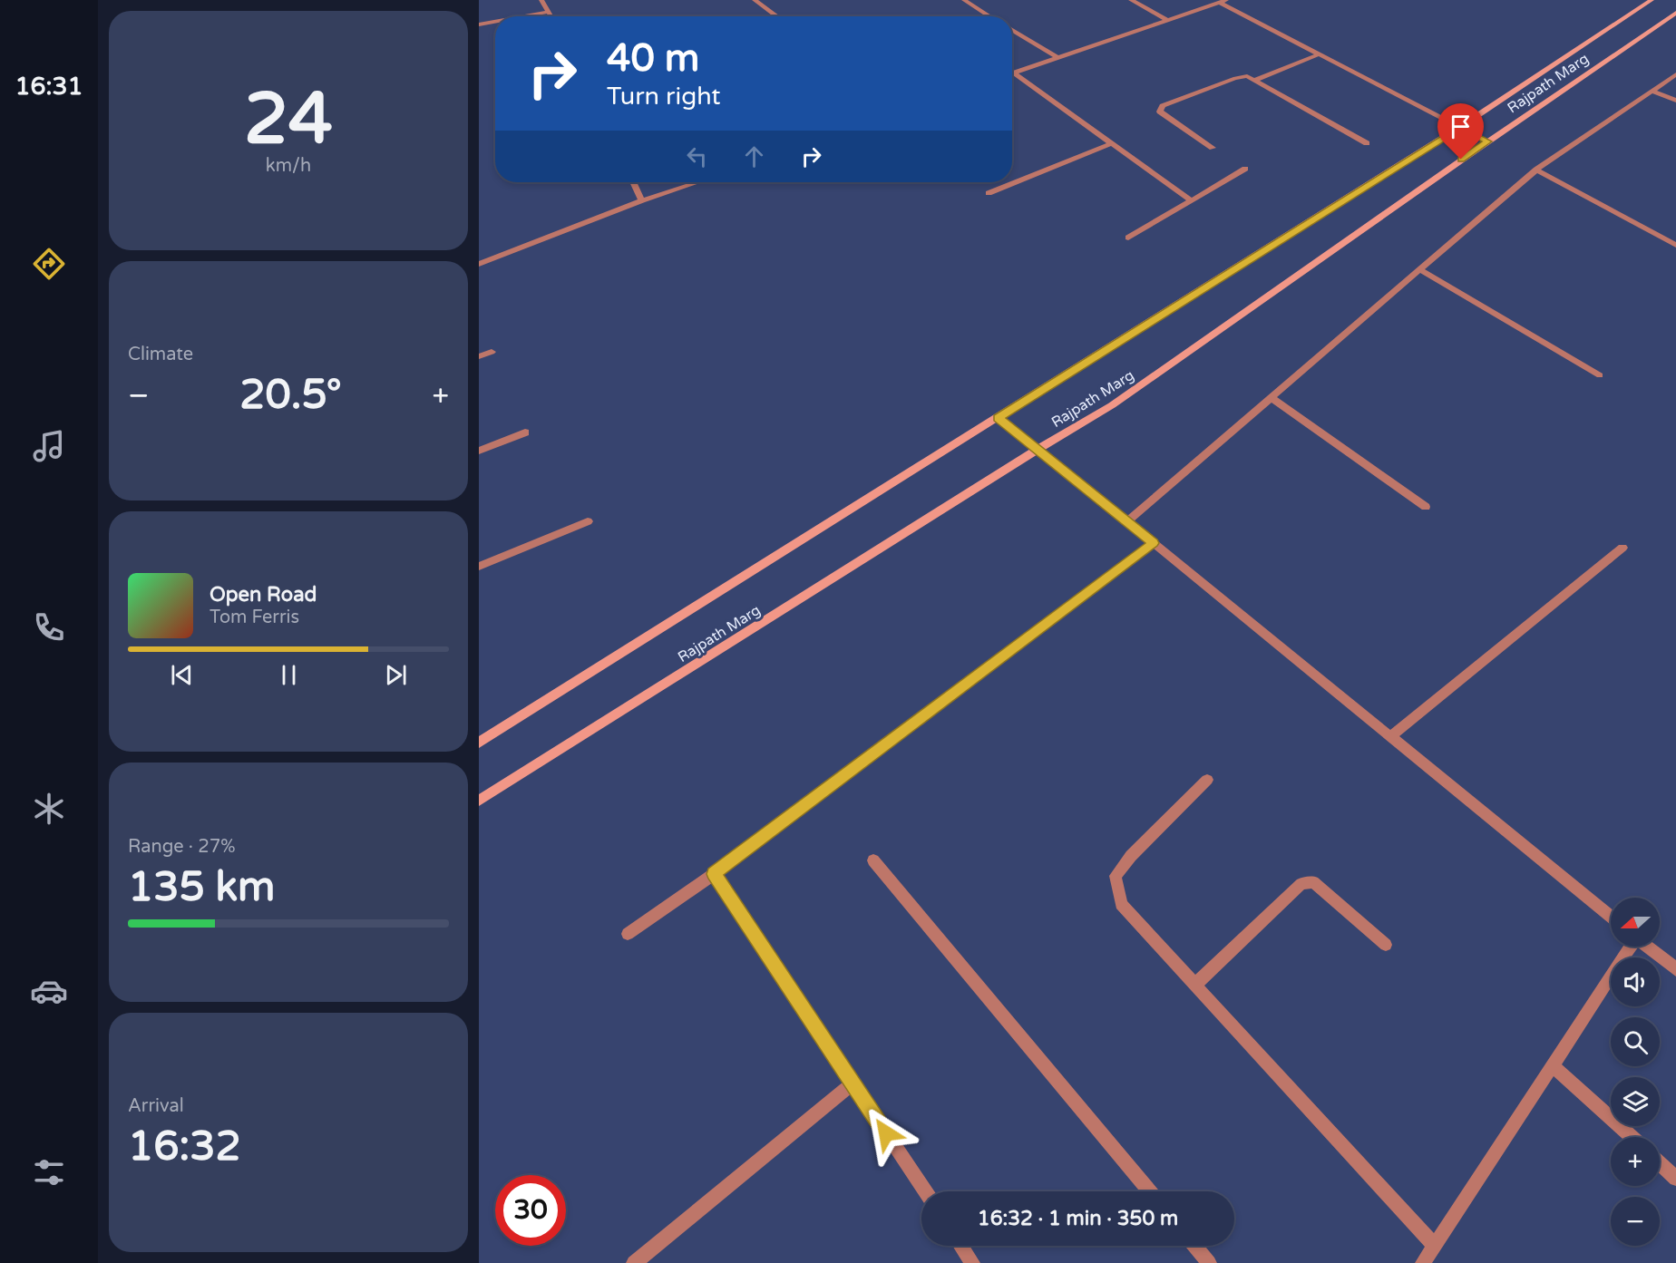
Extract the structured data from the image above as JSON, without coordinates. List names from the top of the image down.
{
  "streets": {
    "main road": ["Rajpath Marg"]
  },
  "north": "left",
  "page": {
    "tabs": "16:31",
    "tile": [
      ["24", "km/h"],
      "Climate",
      ["Range · 27%", "135 km"],
      ["Arrival", "16:32"]
    ],
    "turn": ["40 m", "Turn right"],
    "heat": ["−", "20.5°", "+"],
    "song": ["Open Road", "Tom Ferris"],
    "map_buttons": ["+", "−"],
    "limit": "30",
    "trip": "16:32 · 1 min · 350 m"
  }
}
